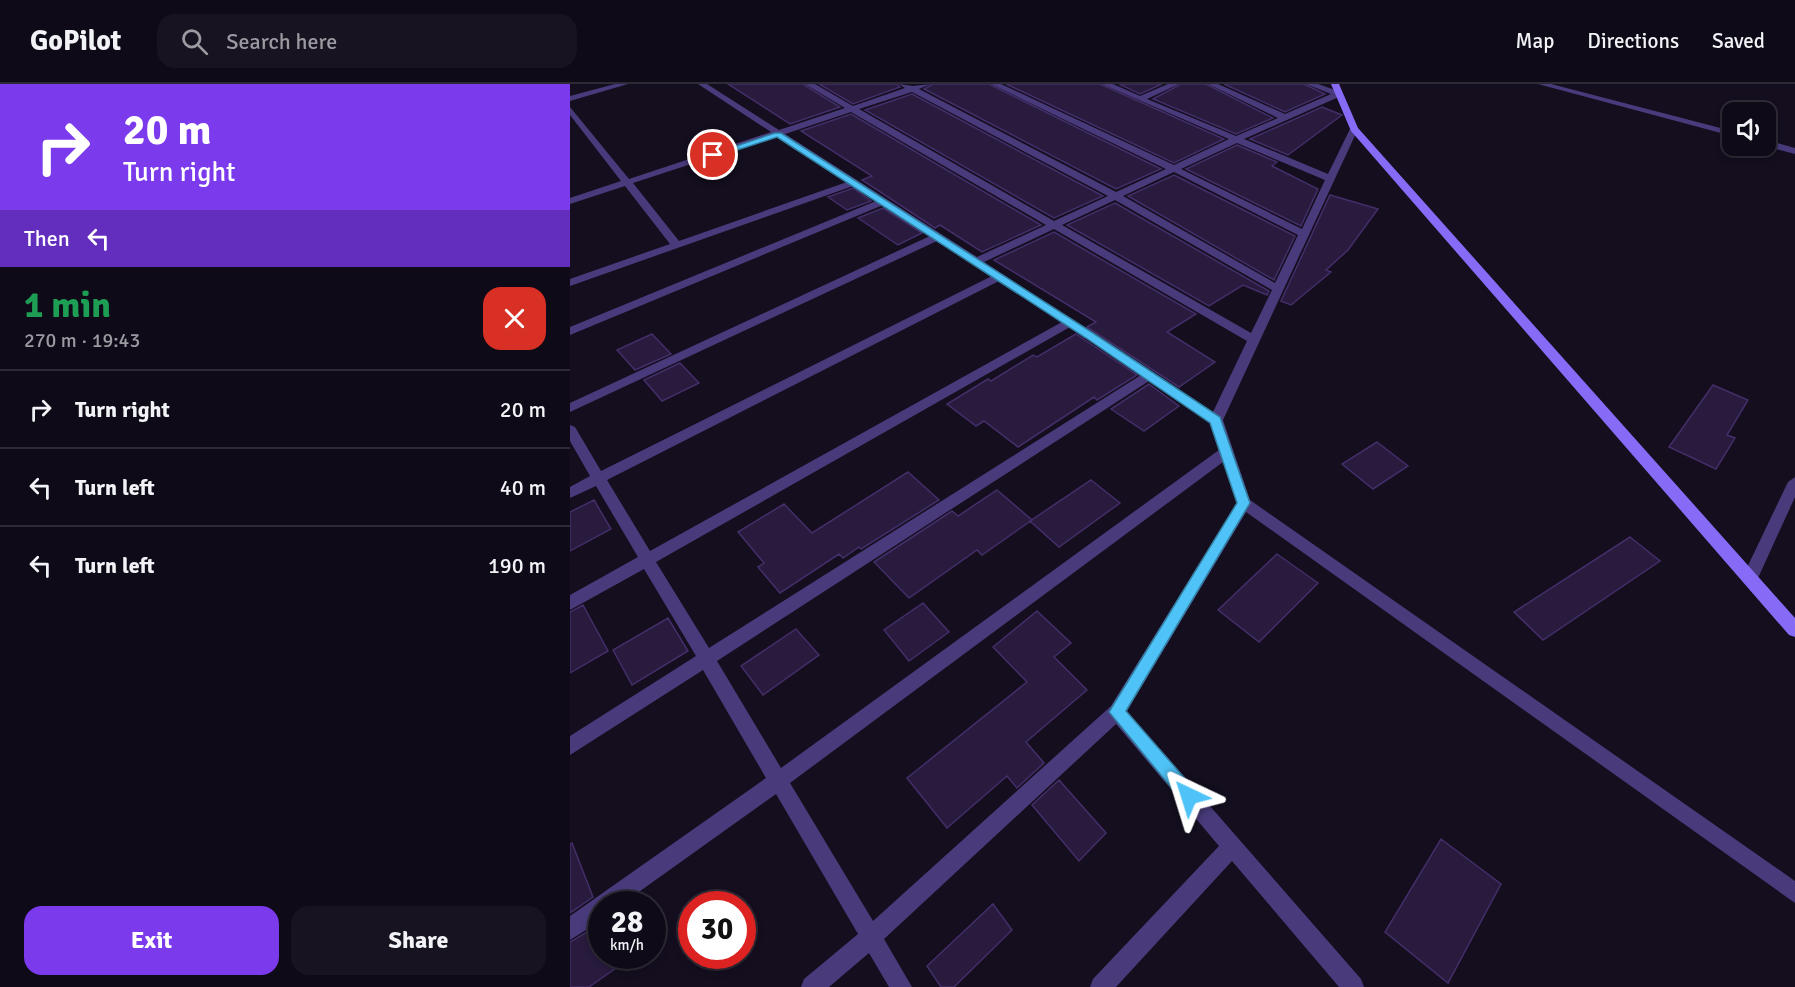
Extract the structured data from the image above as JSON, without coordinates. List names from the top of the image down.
{
  "page": {
    "header": "GoPilot",
    "search": "Search here",
    "nav": ["Map", "Directions", "Saved"],
    "turn": ["20 m", "Turn right"],
    "then": "Then",
    "heading": ["1 min", "270 m · 19:43"],
    "list": [
      {
        "name": "Turn right",
        "value": "20 m"
      },
      {
        "name": "Turn left",
        "value": "40 m"
      },
      {
        "name": "Turn left",
        "value": "190 m"
      }
    ],
    "speed": "28 km/h",
    "limit": "30",
    "buttons": ["Exit", "Share"]
  }
}
